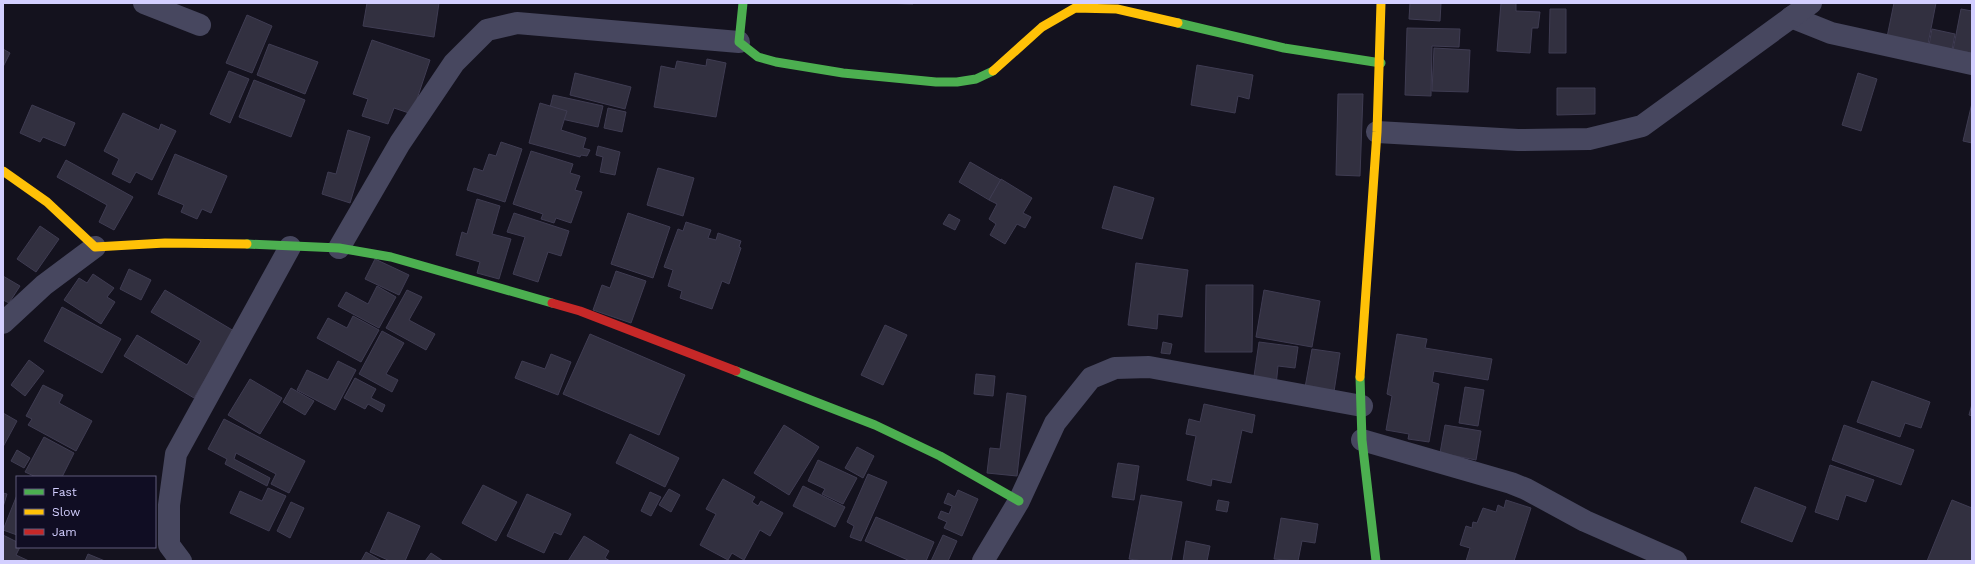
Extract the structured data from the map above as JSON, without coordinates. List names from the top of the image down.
{
  "legend": ["Fast", "Slow", "Jam"]
}
